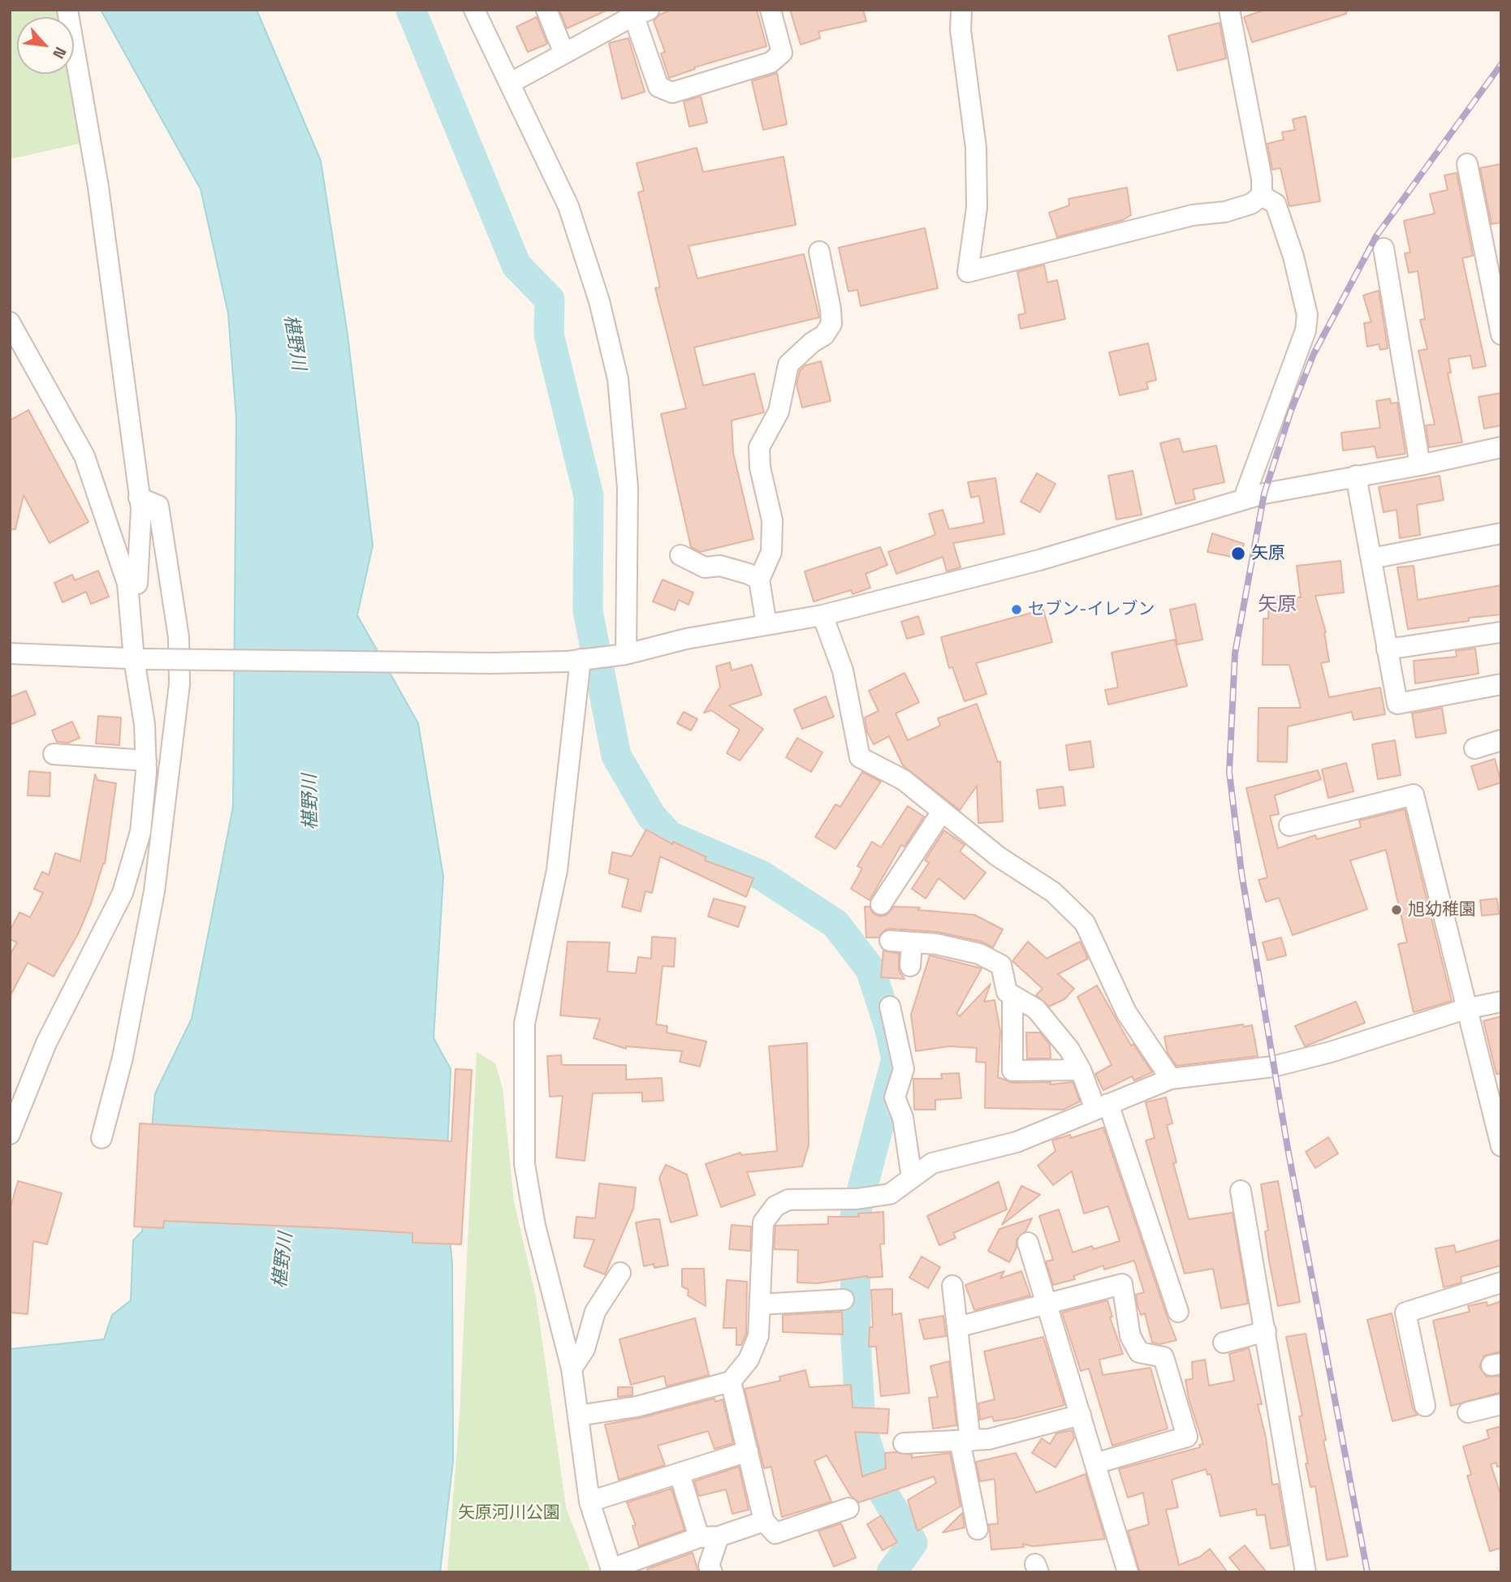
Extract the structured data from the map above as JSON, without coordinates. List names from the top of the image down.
{
  "districts": ["矢原"],
  "water": ["椹野川"],
  "parks": ["矢原河川公園"],
  "places": ["矢原", "セブン-イレブン", "旭幼稚園"],
  "north": "bottom right"
}
